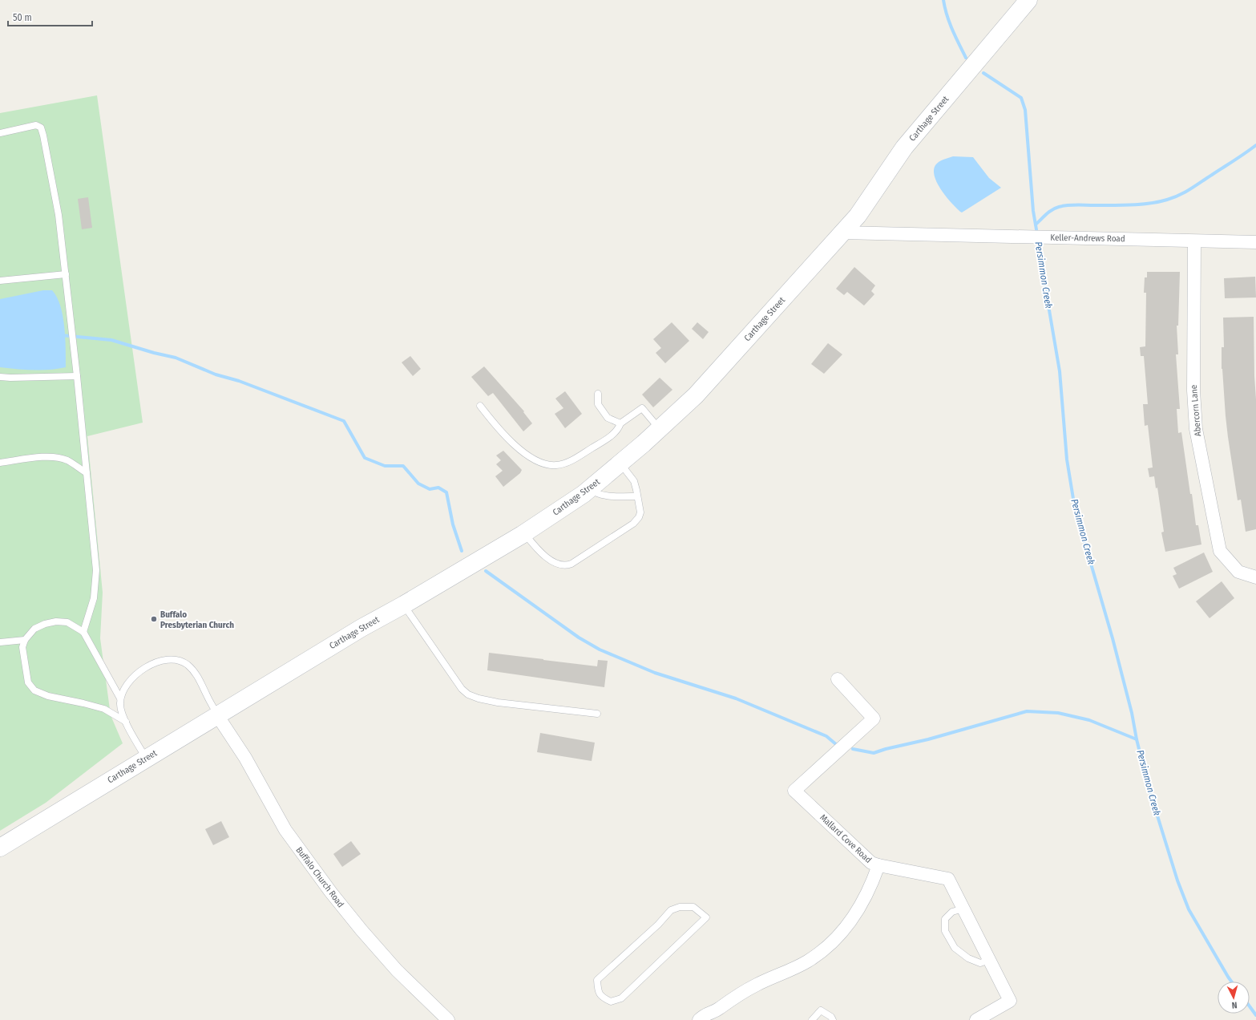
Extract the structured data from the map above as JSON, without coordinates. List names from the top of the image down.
{
  "streets": {
    "main road": ["Carthage Street"],
    "street": [
      "Keller-Andrews Road",
      "Abercorn Lane",
      "Mallard Cove Road",
      "Buffalo Church Road"
    ]
  },
  "crossings": [
    ["Carthage Street", "Keller-Andrews Road"],
    ["Carthage Street", "Buffalo Church Road"],
    ["Keller-Andrews Road", "Abercorn Lane"]
  ],
  "water": ["Persimmon Creek"],
  "places": ["Buffalo Presbyterian Church"],
  "scale_bar": "50 m",
  "north": "bottom"
}
